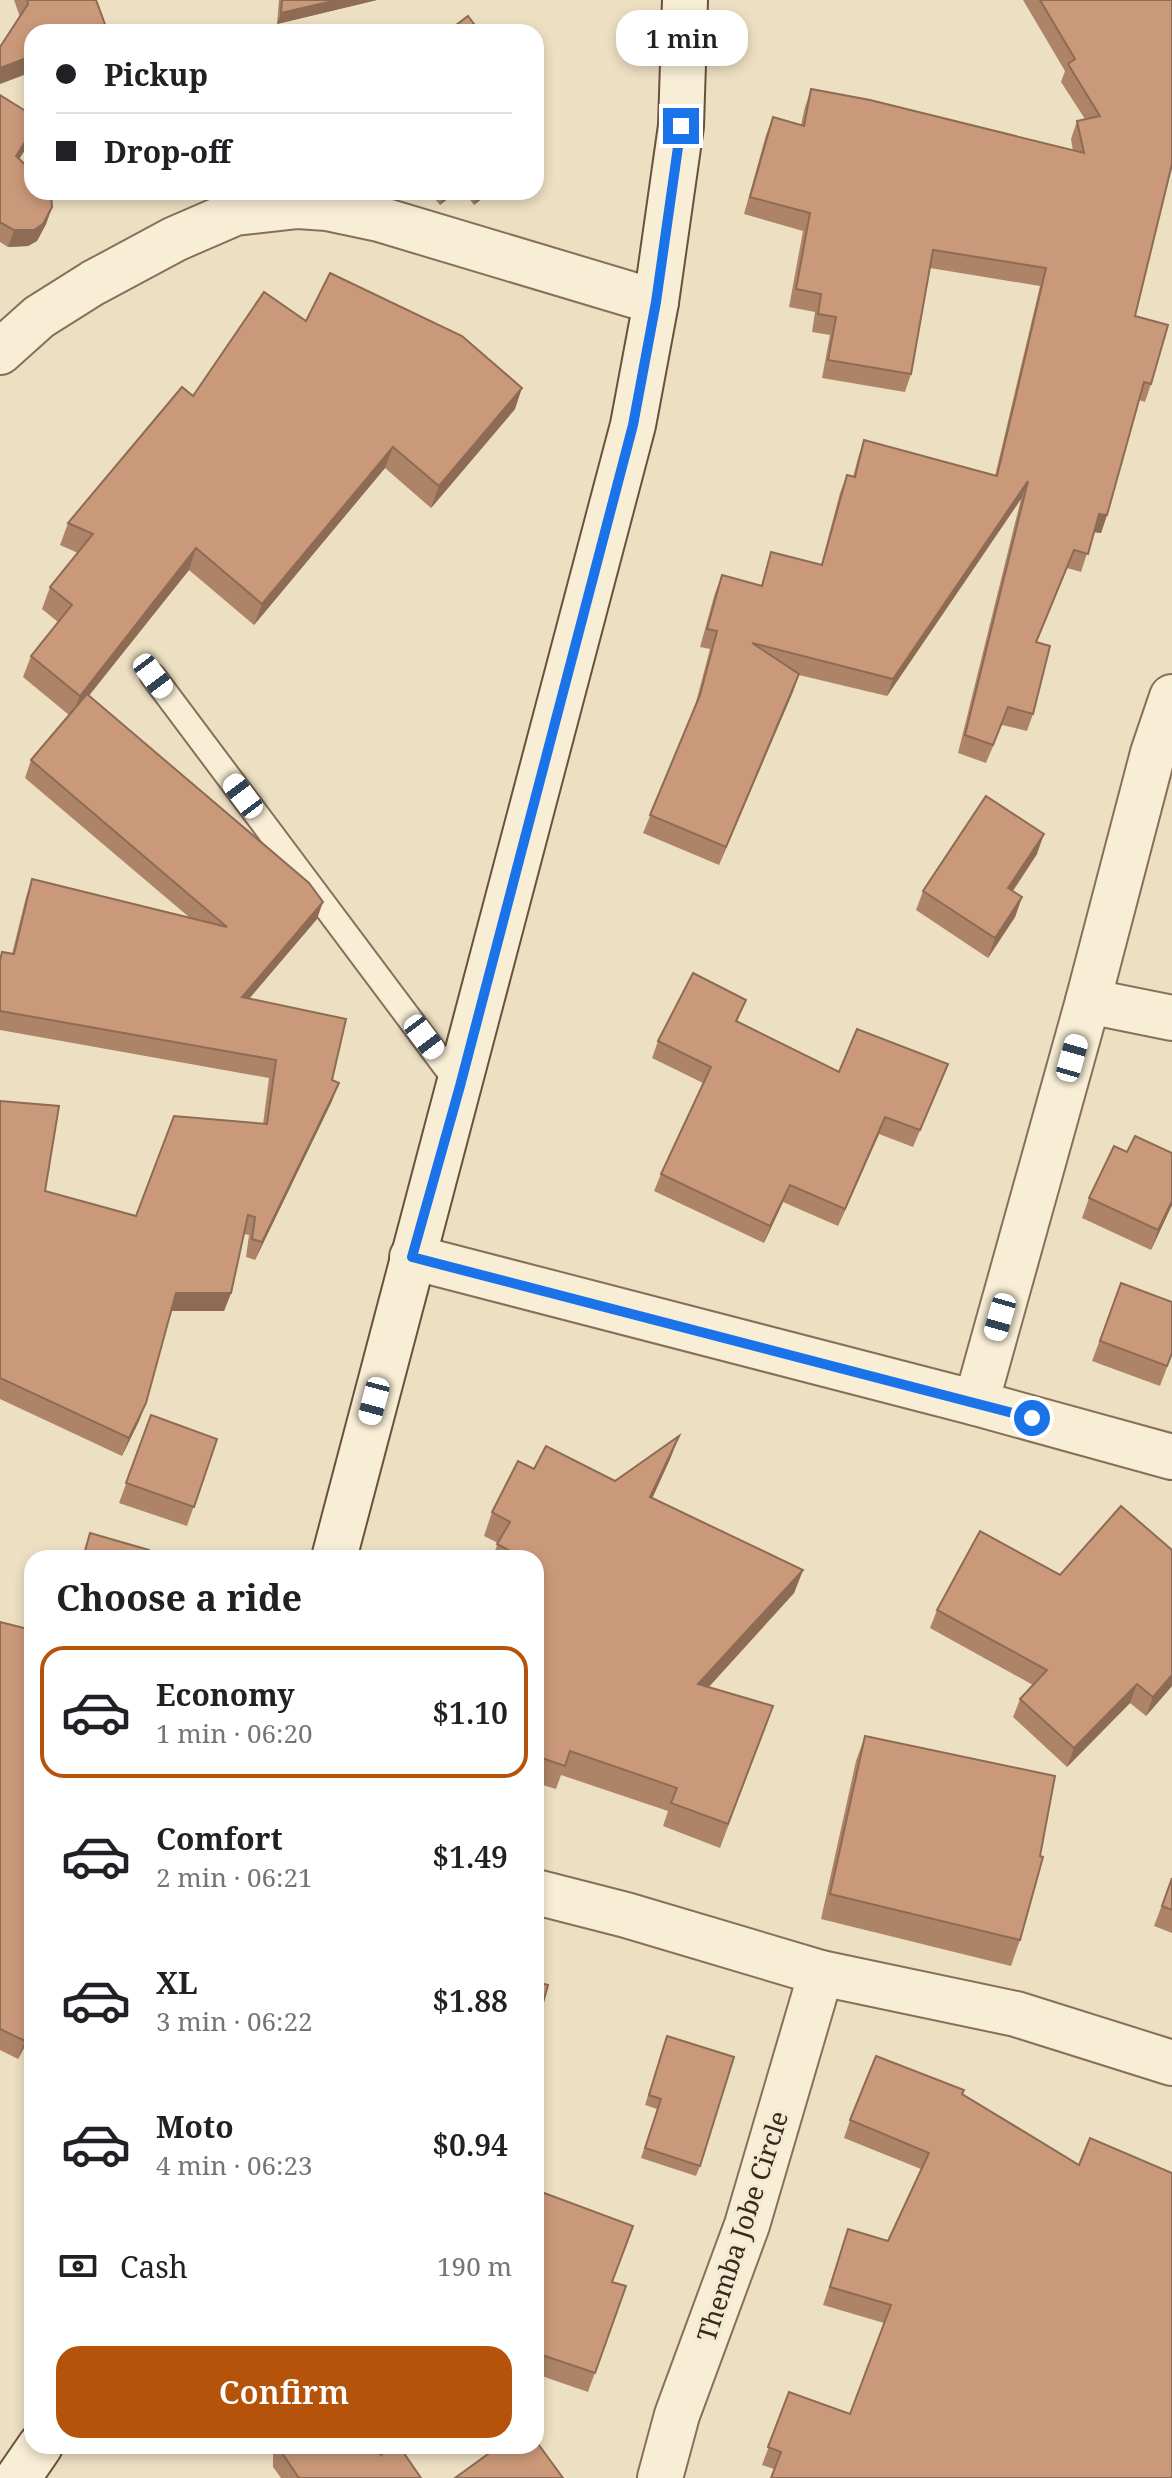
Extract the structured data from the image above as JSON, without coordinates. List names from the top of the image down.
{
  "streets": {
    "street": ["Themba Jobe Circle"]
  },
  "page": {
    "bubble": "1 min",
    "banner": ["Pickup", "Drop-off"],
    "heading": "Choose a ride",
    "list": [
      {
        "name": "Economy",
        "note": "1 min · 06:20",
        "value": "$1.10"
      },
      {
        "name": "Comfort",
        "note": "2 min · 06:21",
        "value": "$1.49"
      },
      {
        "name": "XL",
        "note": "3 min · 06:22",
        "value": "$1.88"
      },
      {
        "name": "Moto",
        "note": "4 min · 06:23",
        "value": "$0.94"
      }
    ],
    "pay": ["Cash", "190 m"],
    "buttons": "Confirm"
  }
}
